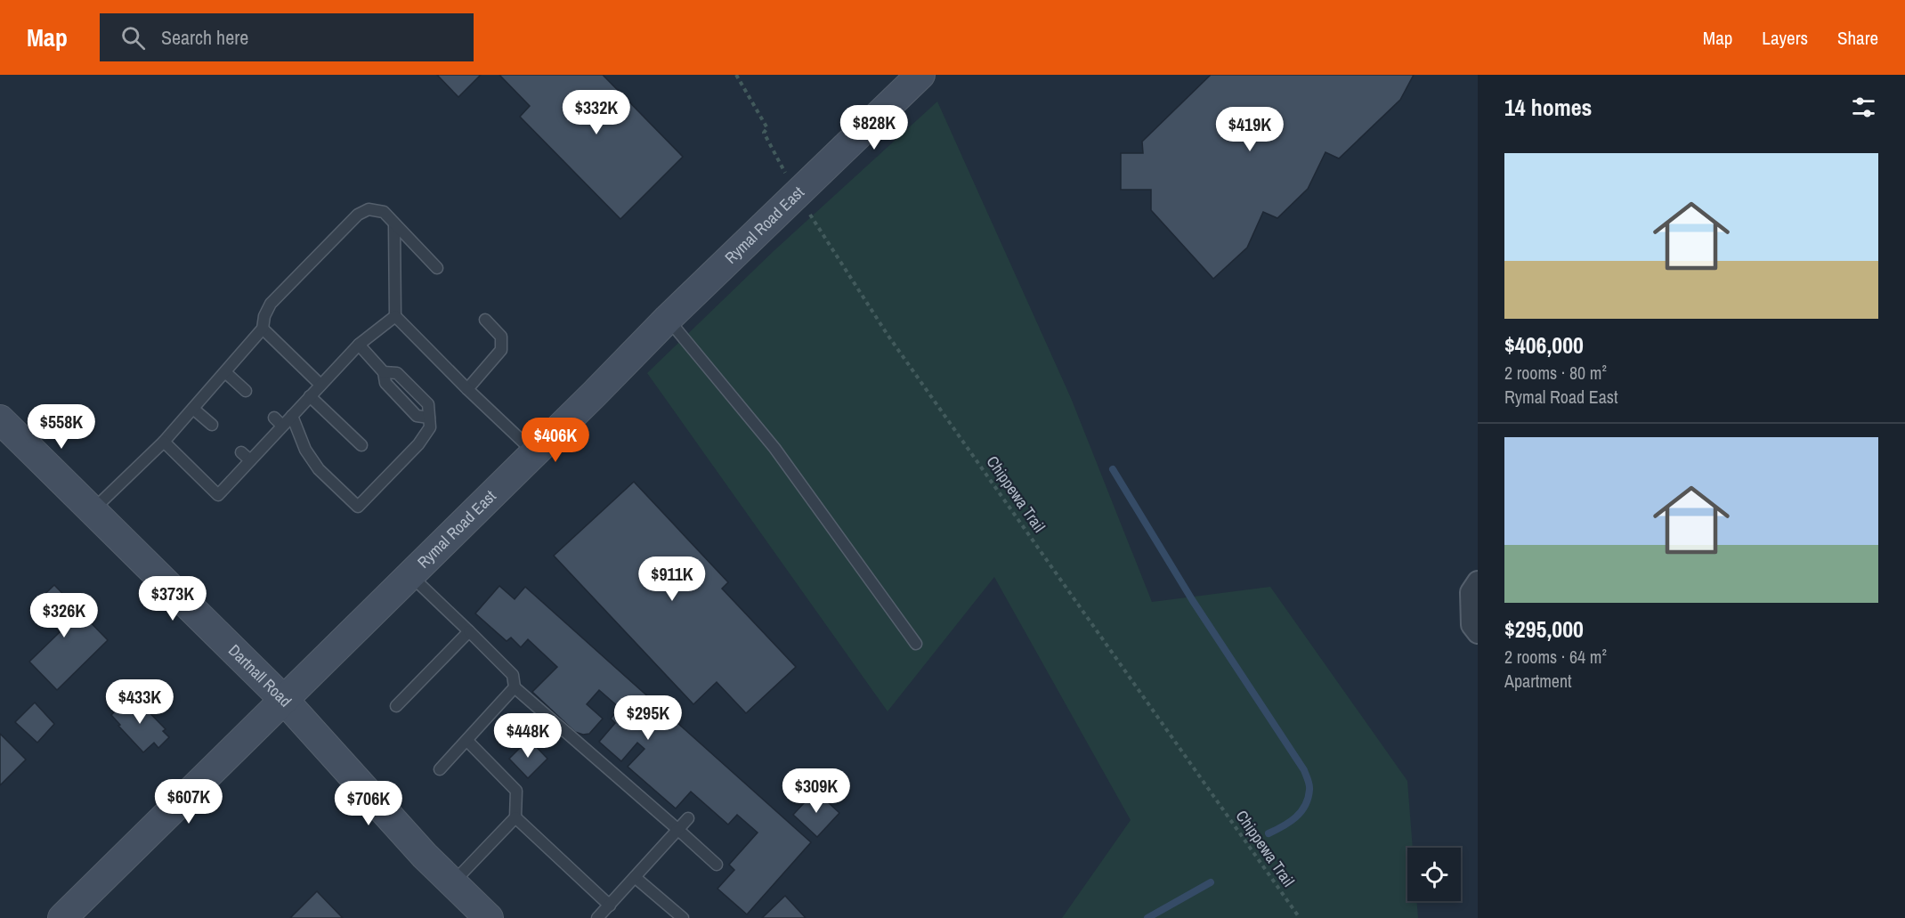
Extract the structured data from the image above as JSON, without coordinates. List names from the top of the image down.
{
  "streets": {
    "main road": ["Rymal Road East", "Dartnall Road"],
    "path": ["Chippewa Trail"]
  },
  "crossings": [
    ["Rymal Road East", "Chippewa Trail"],
    ["Rymal Road East", "Dartnall Road"]
  ],
  "page": {
    "header": "Map",
    "search": "Search here",
    "nav": ["Map", "Layers", "Share"],
    "heading": "14 homes",
    "price": [
      "$332K",
      "$828K",
      "$419K",
      "$558K",
      "$406K",
      "$911K",
      "$373K",
      "$326K",
      "$433K",
      "$295K",
      "$448K",
      "$309K",
      "$607K",
      "$706K"
    ],
    "list": [
      {
        "name": "$406,000",
        "note": "2 rooms · 80 m² · Rymal Road East"
      },
      {
        "name": "$295,000",
        "note": "2 rooms · 64 m² · Apartment"
      }
    ]
  }
}
